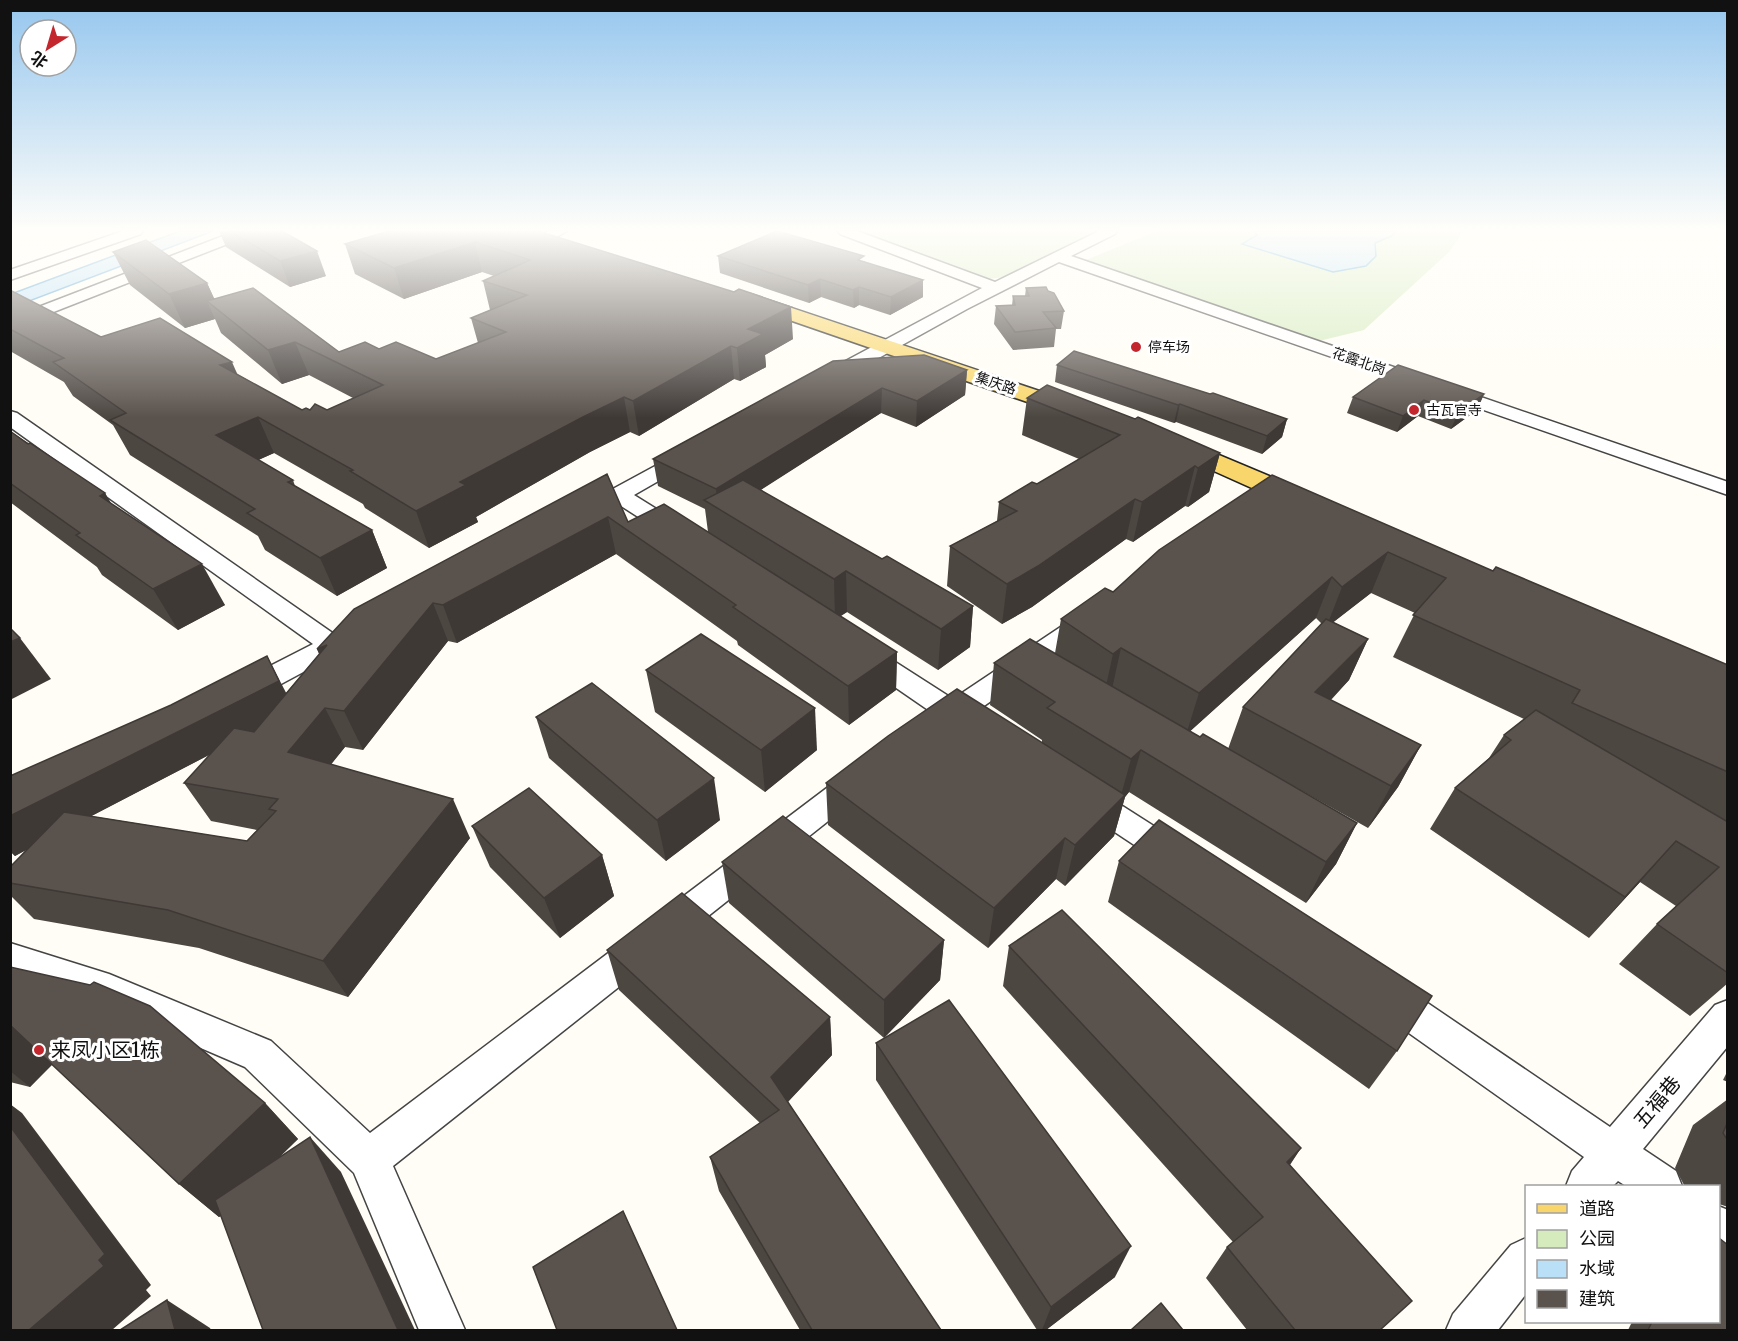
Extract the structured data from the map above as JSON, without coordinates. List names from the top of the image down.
{
  "streets": {
    "main road": ["集庆路"],
    "street": ["花露北岗", "五福巷"]
  },
  "places": ["停车场", "古瓦官寺", "来凤小区1栋"],
  "legend": [
    "道路",
    "公园",
    "水域",
    "建筑"
  ],
  "north": "bottom left"
}
